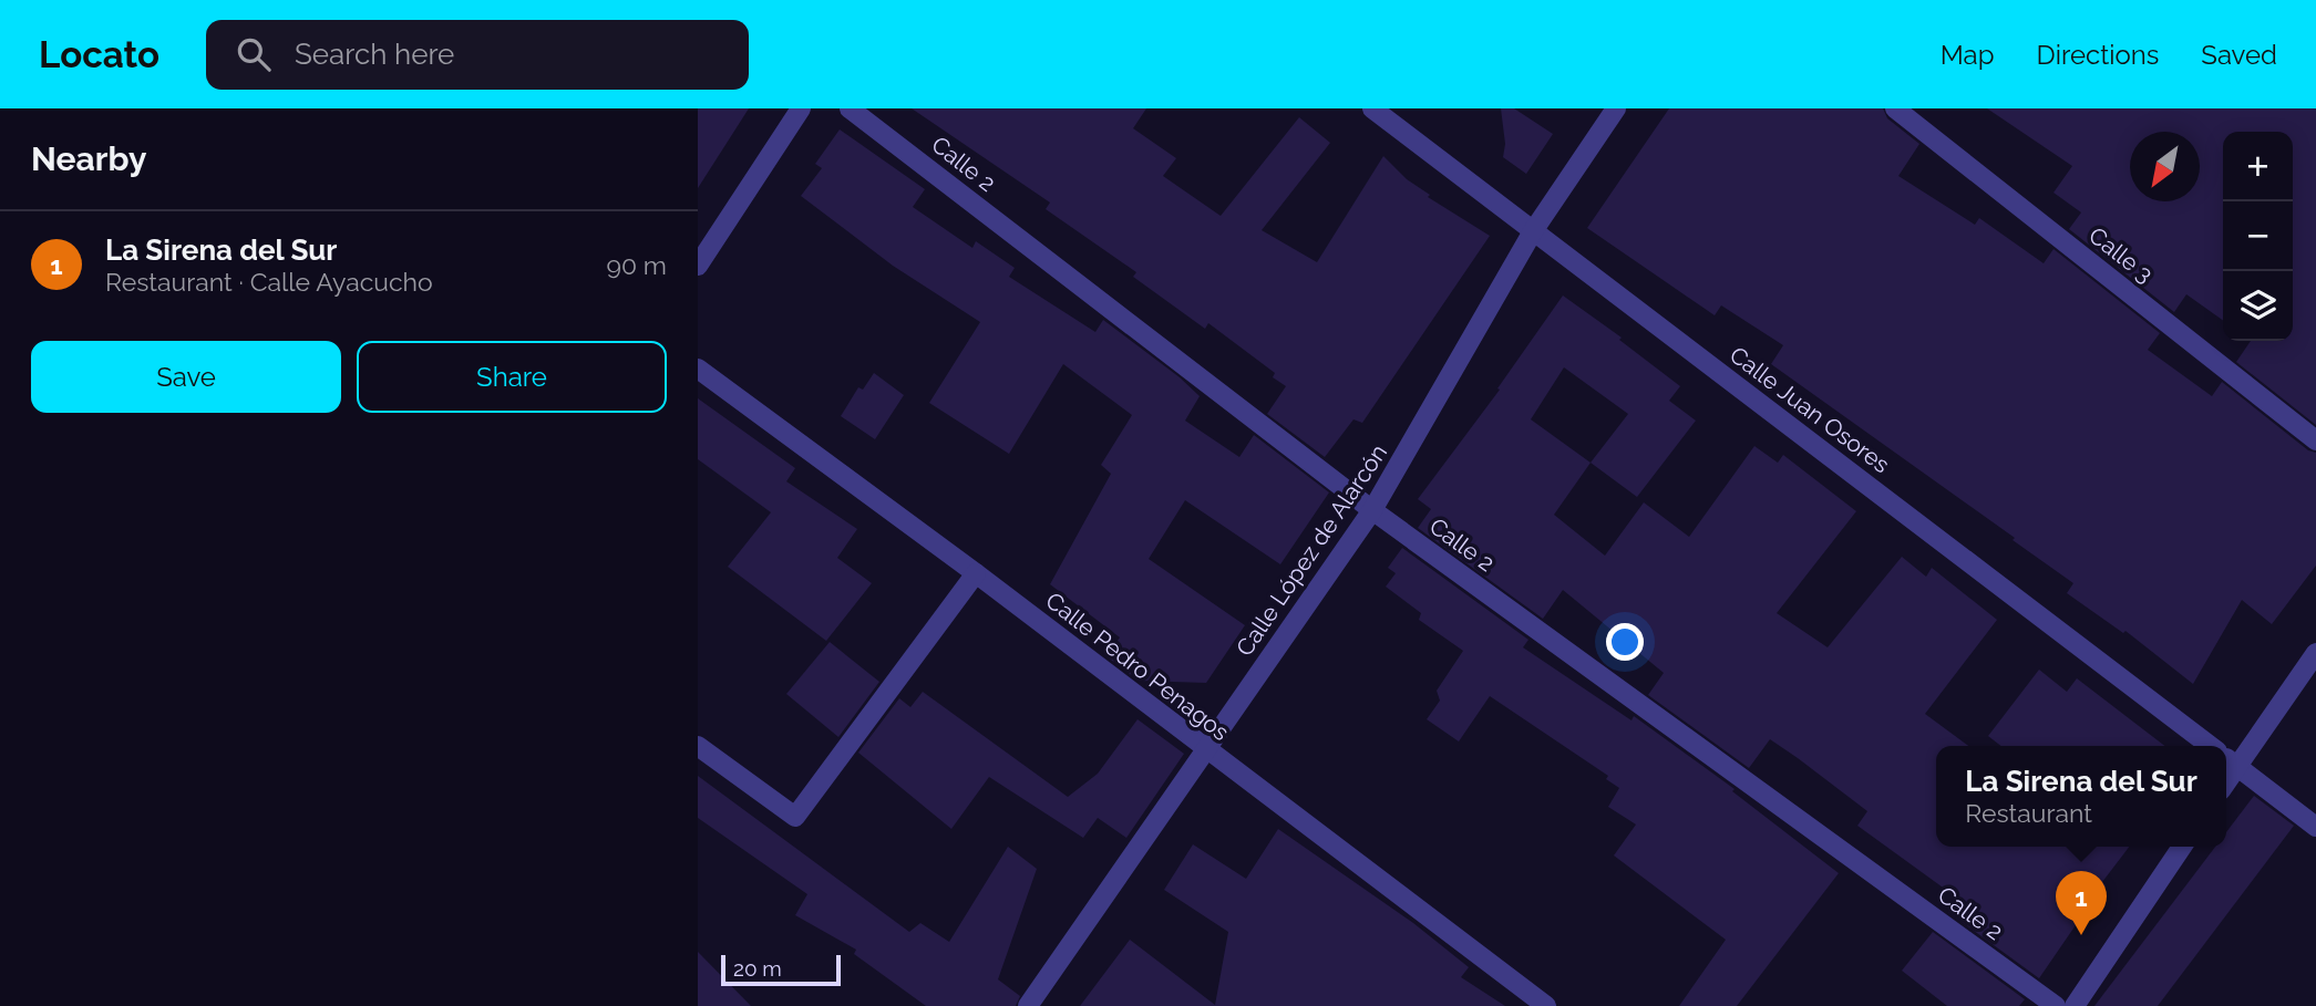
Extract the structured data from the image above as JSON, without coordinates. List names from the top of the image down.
{
  "streets": {
    "street": [
      "Calle 2",
      "Calle 3",
      "Calle Juan Osores",
      "Calle López de Alarcón",
      "Calle Pedro Penagos"
    ]
  },
  "crossings": [
    ["Calle 2", "Calle López de Alarcón"],
    ["Calle Juan Osores", "Calle López de Alarcón"],
    ["Calle López de Alarcón", "Calle Pedro Penagos"]
  ],
  "scale_bar": "20 m",
  "north": "bottom left",
  "page": {
    "header": "Locato",
    "search": "Search here",
    "nav": ["Map", "Directions", "Saved"],
    "heading": "Nearby",
    "map_buttons": ["+", "−"],
    "list": [
      {
        "mark": "1",
        "name": "La Sirena del Sur",
        "note": "Restaurant · Calle Ayacucho",
        "value": "90 m"
      }
    ],
    "buttons": ["Save", "Share"],
    "popup": ["La Sirena del Sur", "Restaurant"],
    "pins": "1",
    "scale": "20 m"
  }
}
